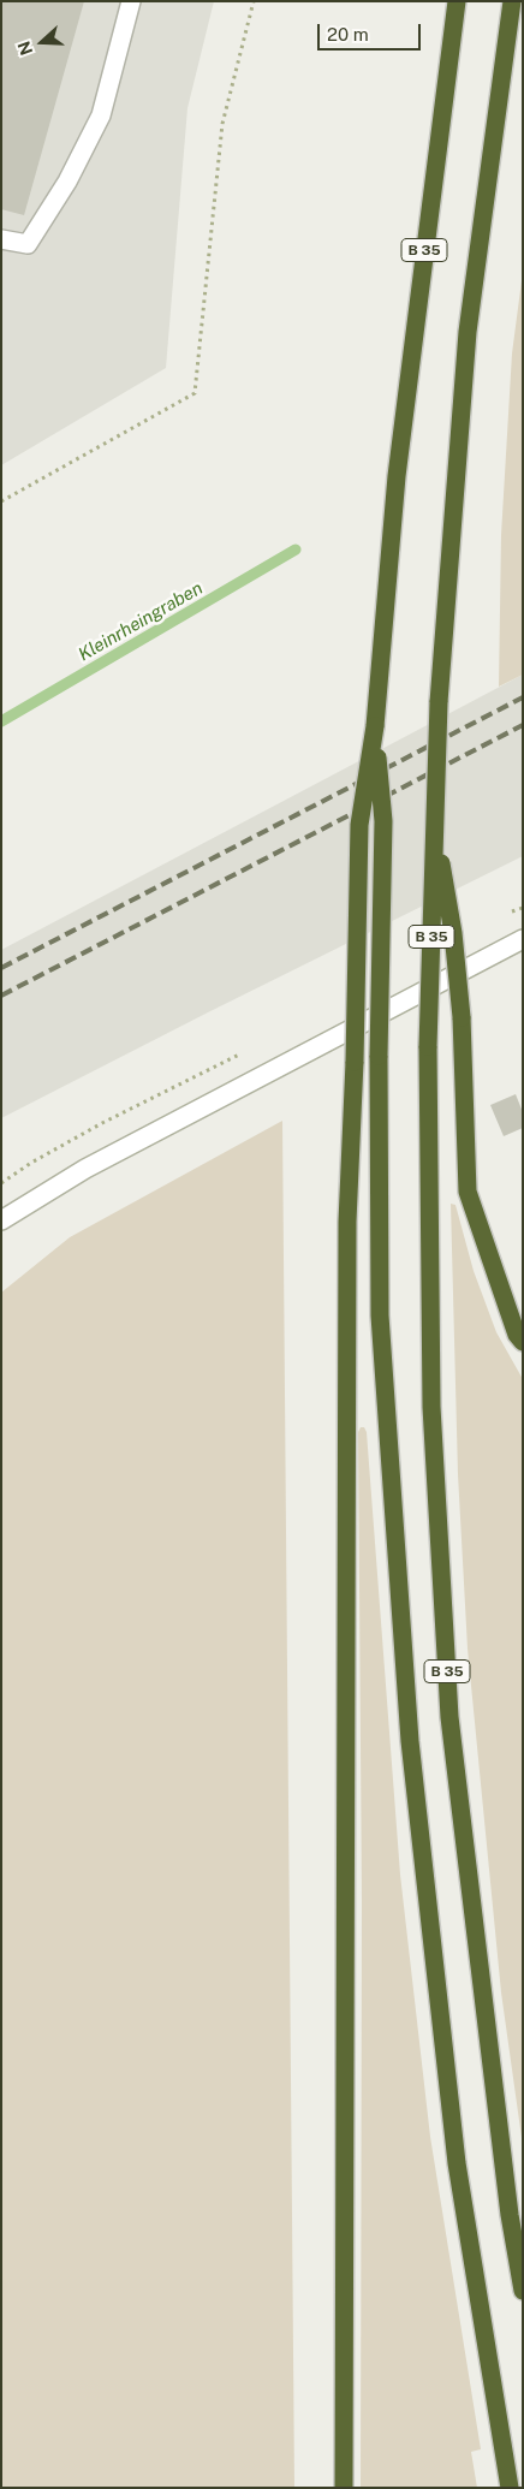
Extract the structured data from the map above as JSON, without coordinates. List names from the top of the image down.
{
  "streets": {
    "highway": ["B 35"]
  },
  "water": ["Kleinrheingraben"],
  "scale_bar": "20 m",
  "north": "left"
}
